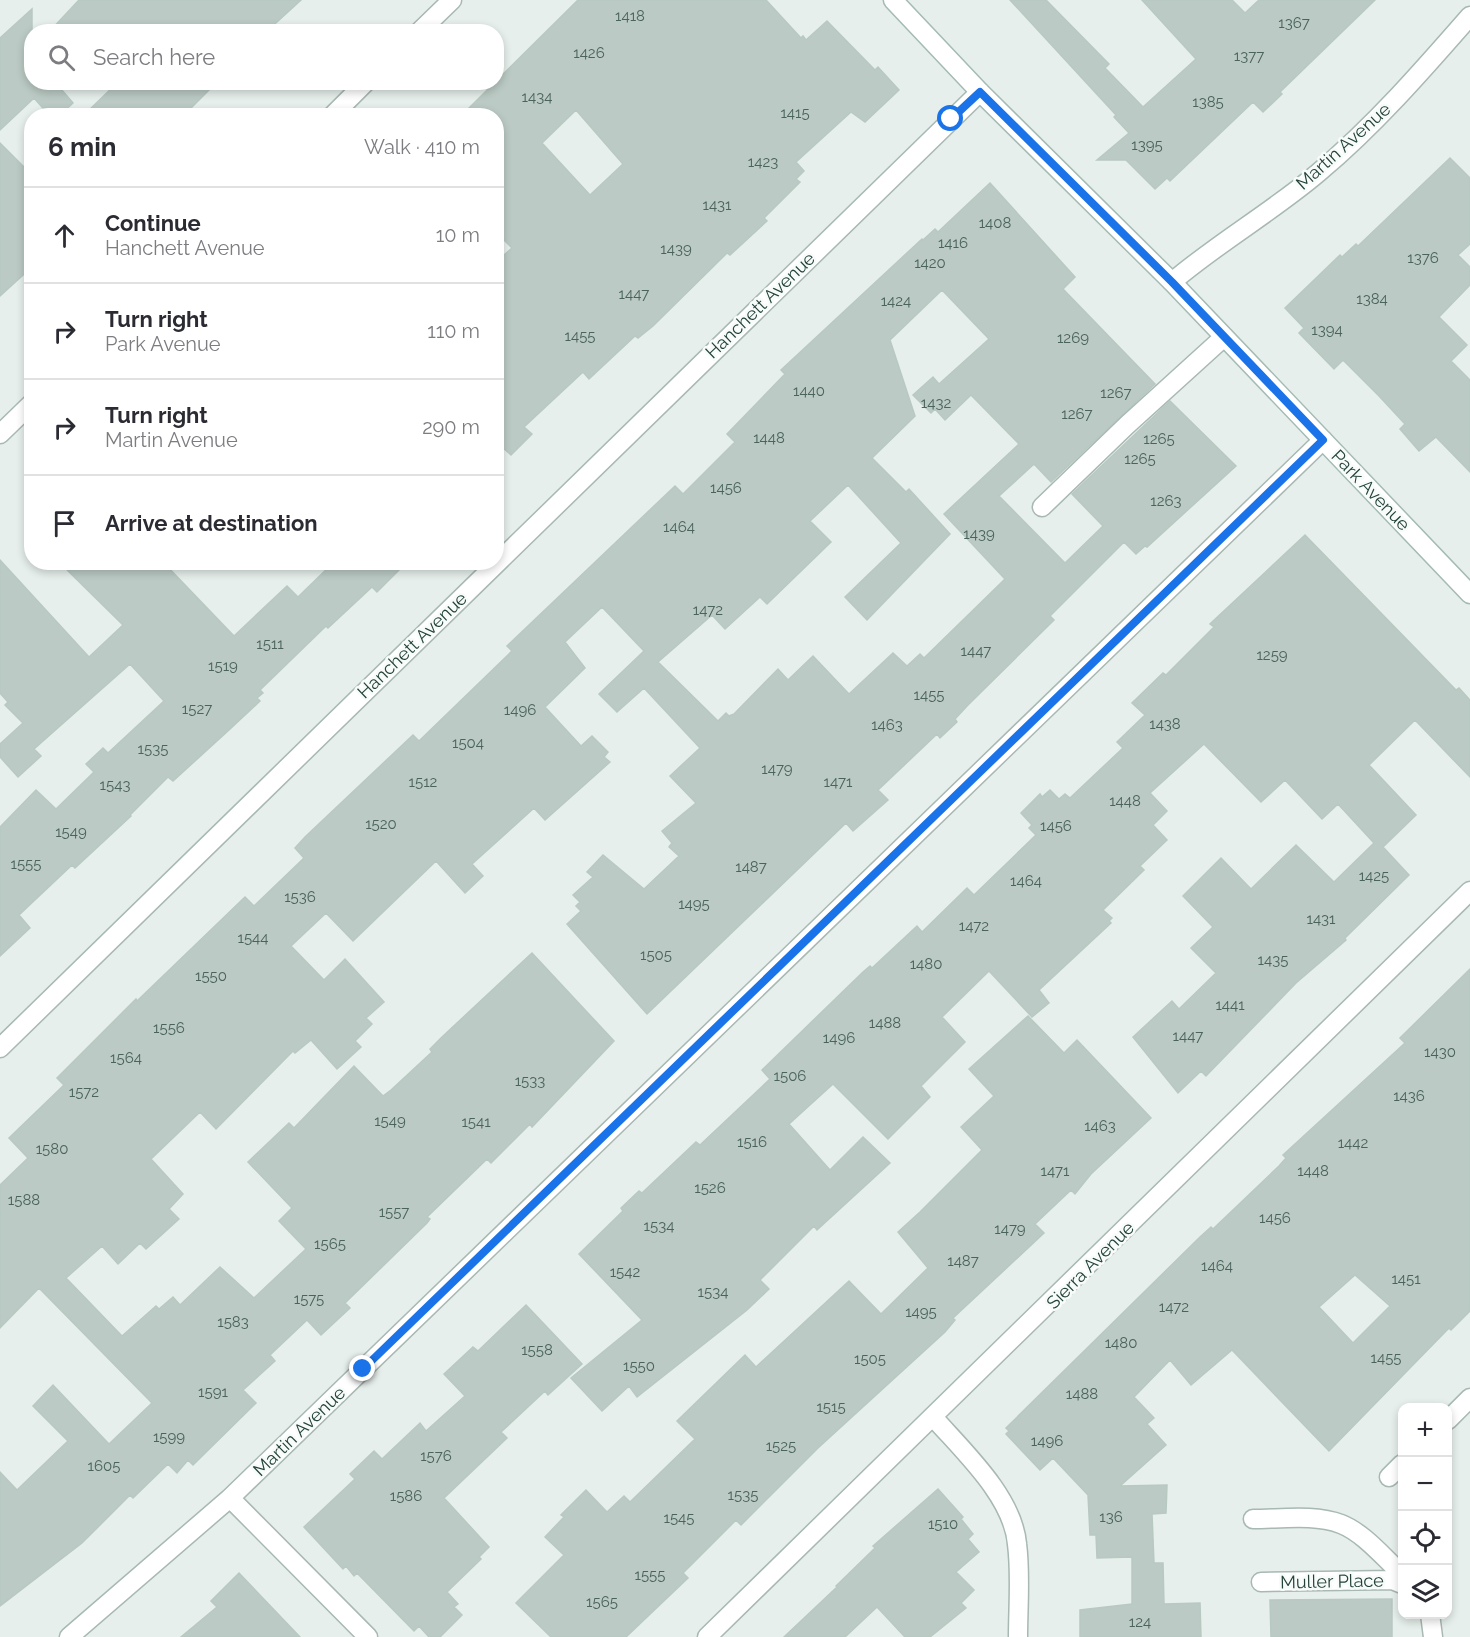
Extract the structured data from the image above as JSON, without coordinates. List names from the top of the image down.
{
  "streets": {
    "street": [
      "Martin Avenue",
      "Hanchett Avenue",
      "Park Avenue",
      "Sierra Avenue",
      "Muller Place"
    ]
  },
  "crossings": [
    ["Martin Avenue", "Park Avenue"],
    ["Hanchett Avenue", "Park Avenue"]
  ],
  "house_numbers": [
    "1418",
    "1367",
    "1426",
    "1377",
    "1434",
    "1385",
    "1415",
    "1395",
    "1423",
    "1431",
    "1408",
    "1416",
    "1439",
    "1376",
    "1420",
    "1447",
    "1384",
    "1424",
    "1394",
    "1455",
    "1269",
    "1440",
    "1267",
    "1432",
    "1267",
    "1448",
    "1265",
    "1265",
    "1456",
    "1263",
    "1464",
    "1439",
    "1472",
    "1511",
    "1447",
    "1259",
    "1519",
    "1455",
    "1527",
    "1496",
    "1438",
    "1463",
    "1504",
    "1535",
    "1479",
    "1512",
    "1471",
    "1543",
    "1448",
    "1520",
    "1456",
    "1549",
    "1555",
    "1487",
    "1425",
    "1464",
    "1536",
    "1495",
    "1431",
    "1472",
    "1544",
    "1505",
    "1435",
    "1480",
    "1550",
    "1441",
    "1488",
    "1556",
    "1447",
    "1496",
    "1430",
    "1564",
    "1506",
    "1533",
    "1572",
    "1436",
    "1549",
    "1541",
    "1463",
    "1516",
    "1442",
    "1580",
    "1471",
    "1448",
    "1526",
    "1588",
    "1557",
    "1456",
    "1534",
    "1479",
    "1565",
    "1487",
    "1464",
    "1542",
    "1451",
    "1534",
    "1575",
    "1472",
    "1495",
    "1583",
    "1480",
    "1558",
    "1455",
    "1505",
    "1550",
    "1591",
    "1488",
    "1515",
    "1599",
    "1496",
    "1525",
    "1576",
    "1605",
    "1535",
    "1586",
    "136",
    "1545",
    "1510",
    "1555",
    "1565",
    "124"
  ],
  "page": {
    "search": "Search here",
    "heading": ["6 min", "Walk · 410 m"],
    "list": [
      ["Continue", "Hanchett Avenue", "10 m"],
      ["Turn right", "Park Avenue", "110 m"],
      ["Turn right", "Martin Avenue", "290 m"],
      "Arrive at destination"
    ],
    "map_buttons": ["+", "−"]
  }
}
